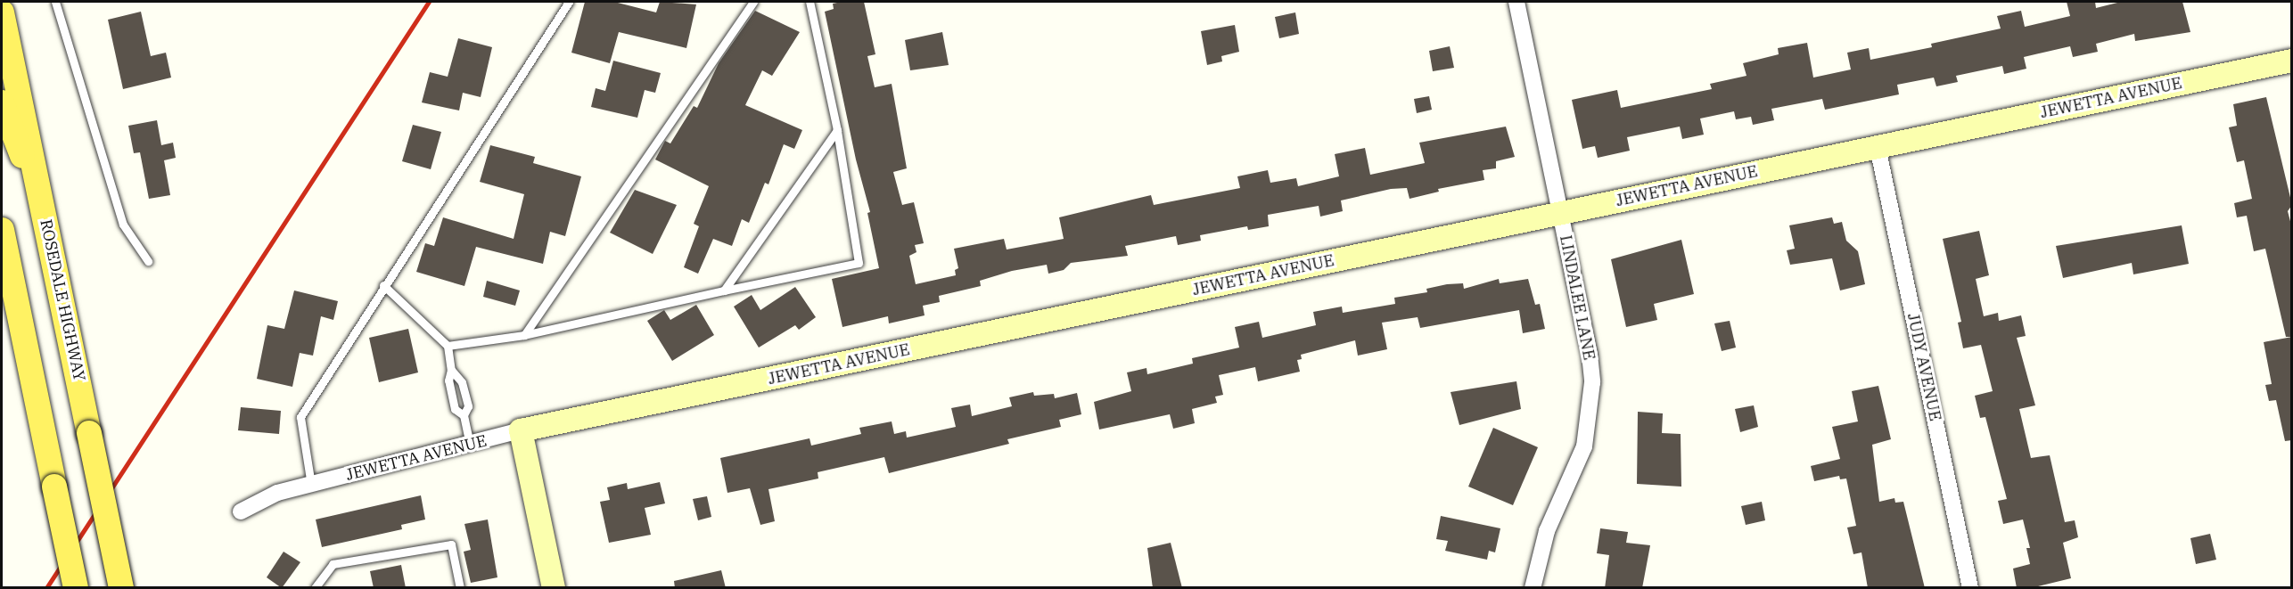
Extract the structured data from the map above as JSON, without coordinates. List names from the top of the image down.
{
  "streets": {
    "main road": ["ROSEDALE HIGHWAY"],
    "street": ["JEWETTA AVENUE", "LINDALEE LANE", "JUDY AVENUE"]
  },
  "crossings": [
    ["JEWETTA AVENUE", "LINDALEE LANE"],
    ["JEWETTA AVENUE", "JUDY AVENUE"]
  ]
}
